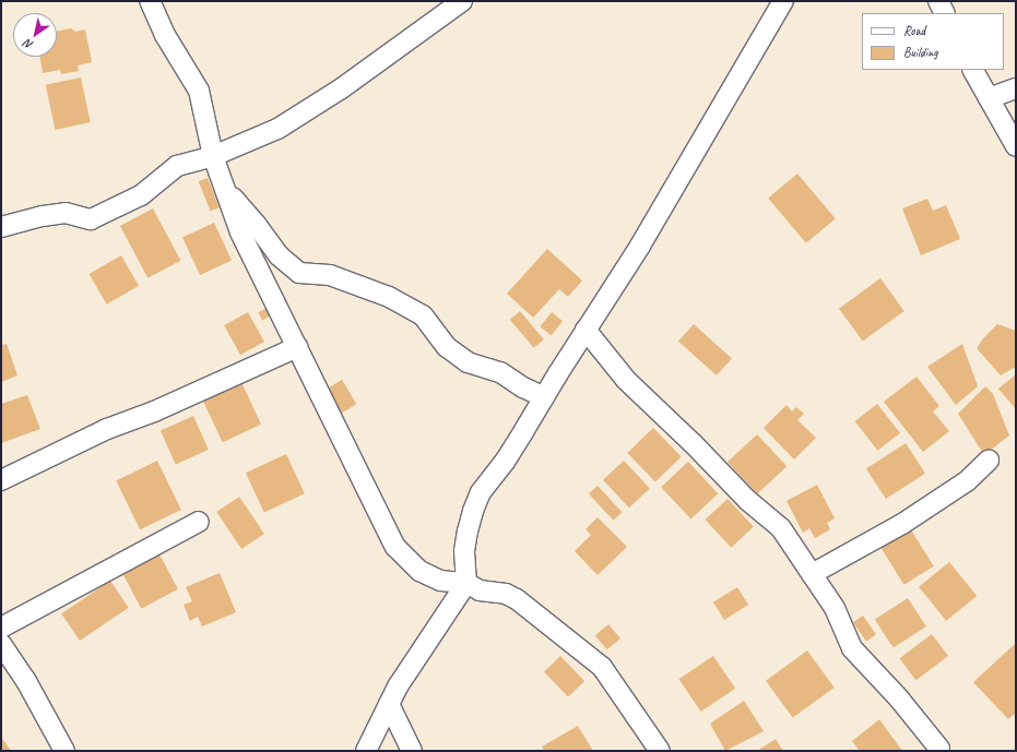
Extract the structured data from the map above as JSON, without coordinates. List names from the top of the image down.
{
  "legend": ["Road", "Building"],
  "north": "bottom left"
}
